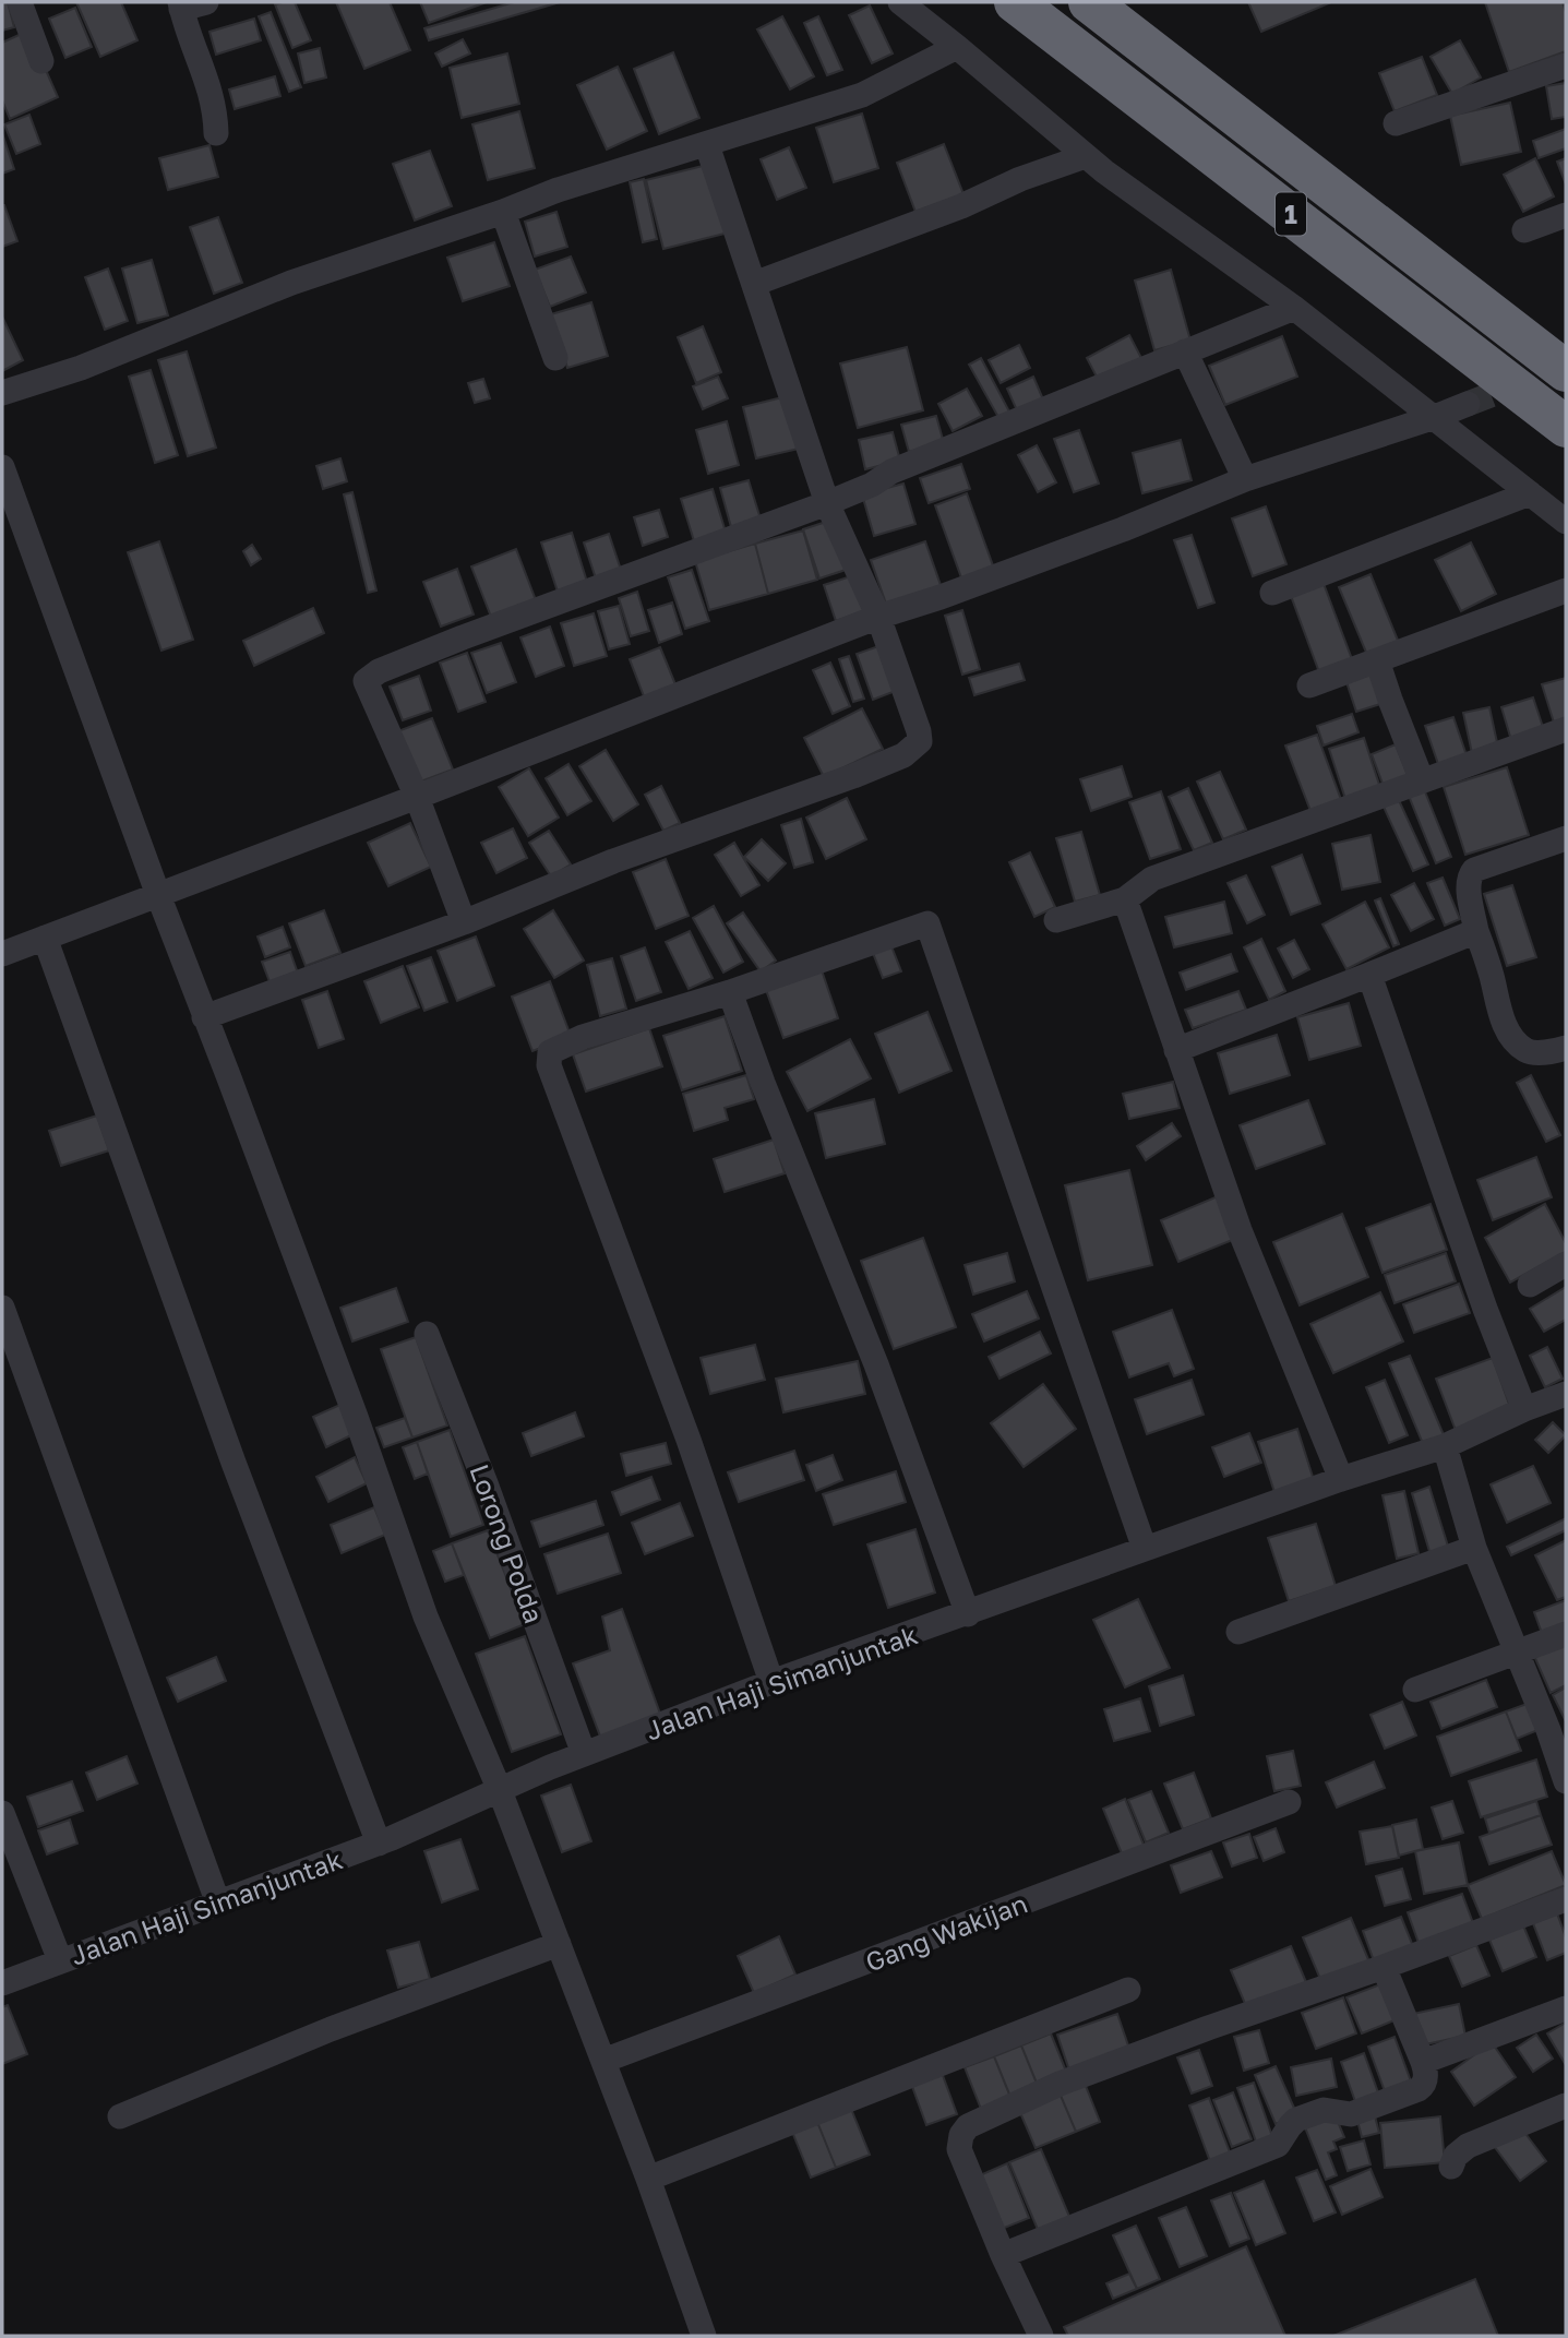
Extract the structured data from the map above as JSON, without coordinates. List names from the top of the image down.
{
  "streets": {
    "highway": ["1"],
    "street": ["Lorong Polda", "Jalan Haji Simanjuntak", "Gang Wakijan"]
  },
  "crossings": [
    ["Lorong Polda", "Jalan Haji Simanjuntak"]
  ]
}
